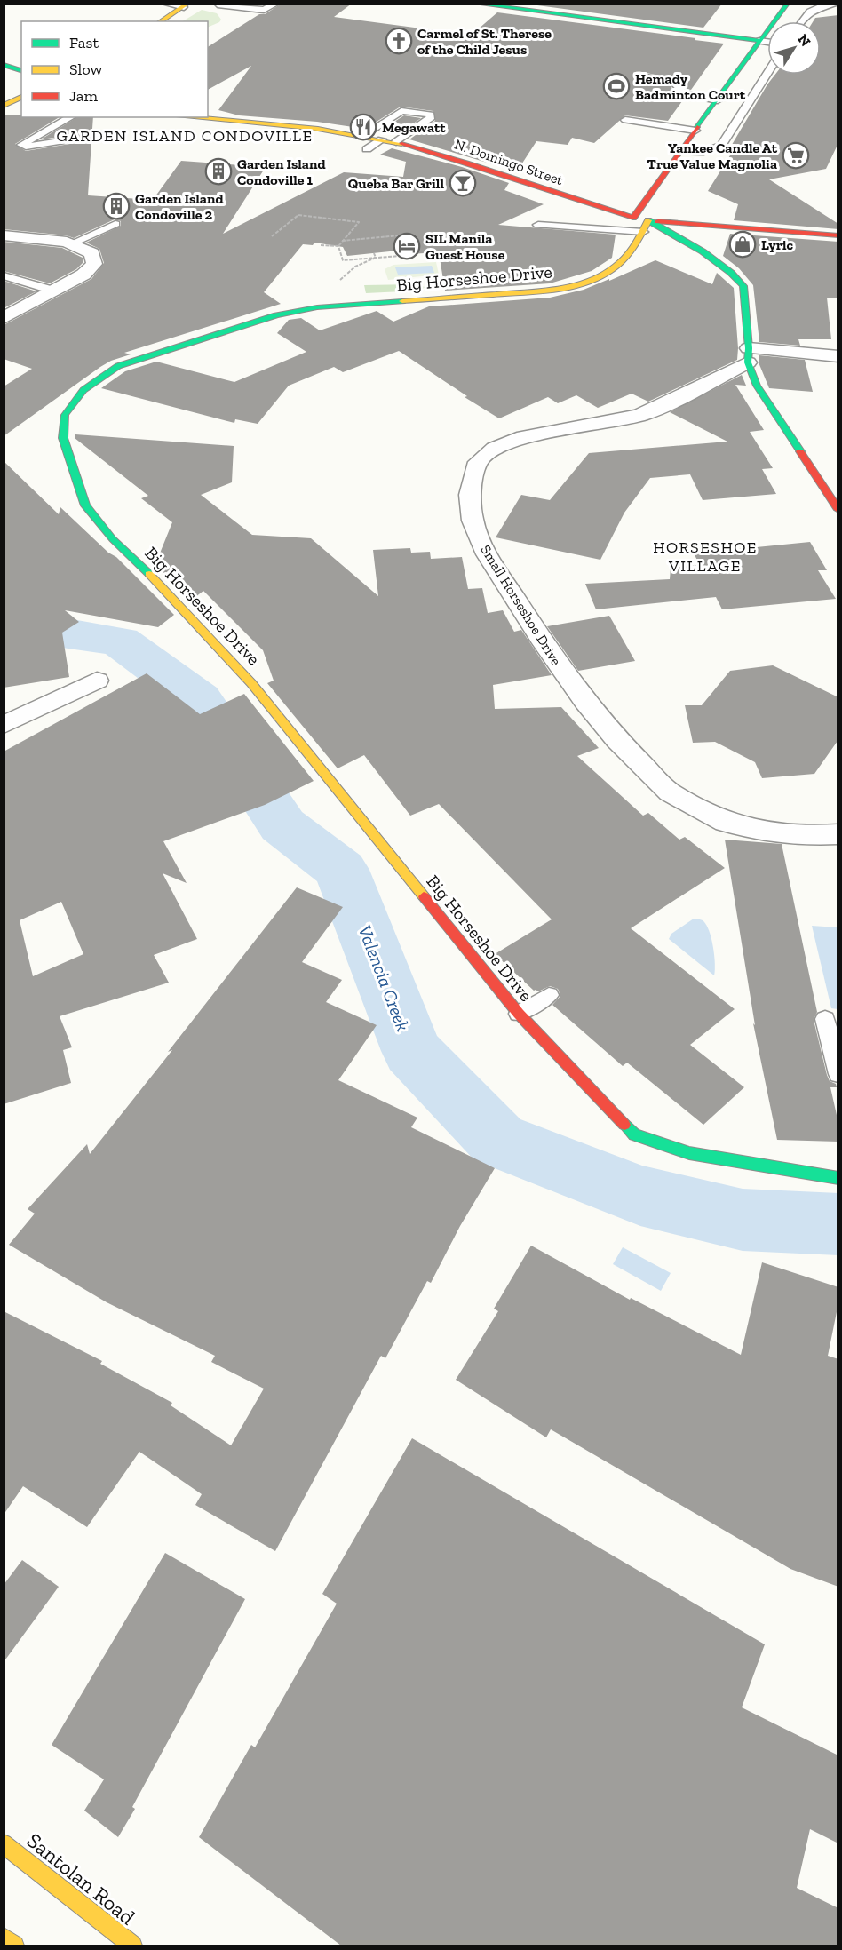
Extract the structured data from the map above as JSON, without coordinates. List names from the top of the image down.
{
  "streets": {
    "street": [
      "N. Domingo Street",
      "Big Horseshoe Drive",
      "Small Horseshoe Drive",
      "Santolan Road"
    ]
  },
  "crossings": [
    ["N. Domingo Street", "Big Horseshoe Drive"]
  ],
  "districts": ["GARDEN ISLAND CONDOVILLE", "HORSESHOE VILLAGE"],
  "water": ["Valencia Creek"],
  "places": {
    "church": ["Carmel of St. Therese of the Child Jesus"],
    "sports": ["Hemady Badminton Court"],
    "restaurant": ["Megawatt"],
    "supermarket": ["Yankee Candle At True Value Magnolia"],
    "building": ["Garden Island Condoville 1", "Garden Island Condoville 2"],
    "bar": ["Queba Bar Grill"],
    "shop": ["Lyric"],
    "hotel": ["SIL Manila Guest House"]
  },
  "legend": ["Fast", "Slow", "Jam"],
  "north": "top right"
}
